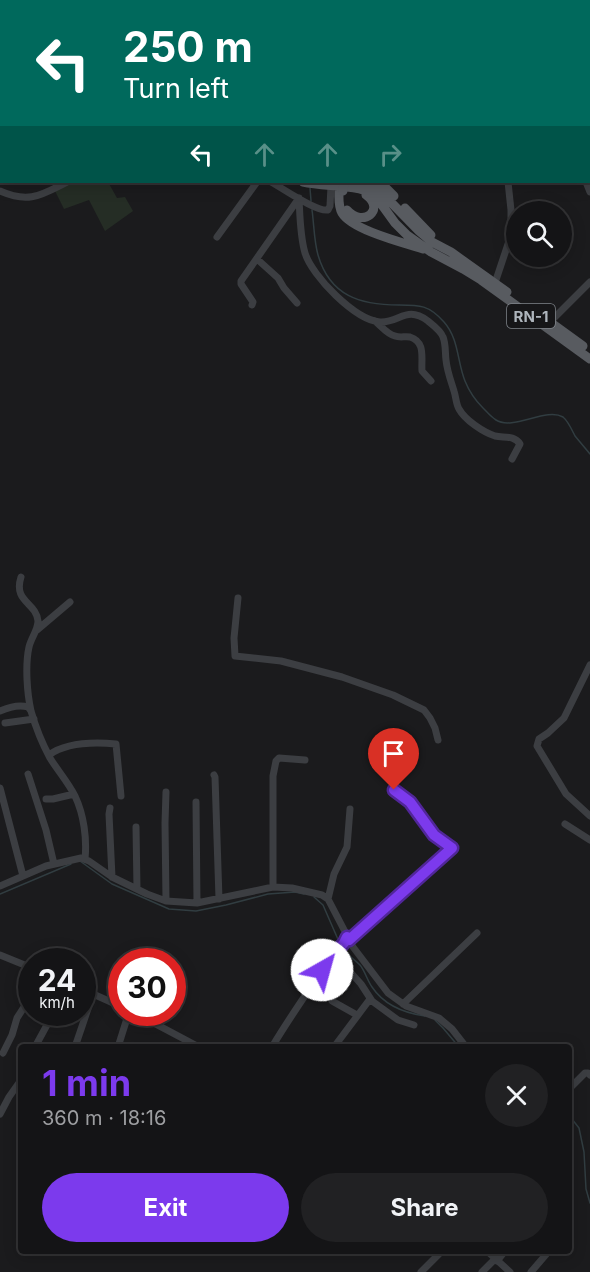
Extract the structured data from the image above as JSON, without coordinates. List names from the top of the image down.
{
  "streets": {
    "main road": ["RN-1"]
  },
  "page": {
    "turn": ["250 m", "Turn left"],
    "speed": "24 km/h",
    "limit": "30",
    "heading": ["1 min", "360 m · 18:16"],
    "buttons": ["Exit", "Share"]
  }
}
